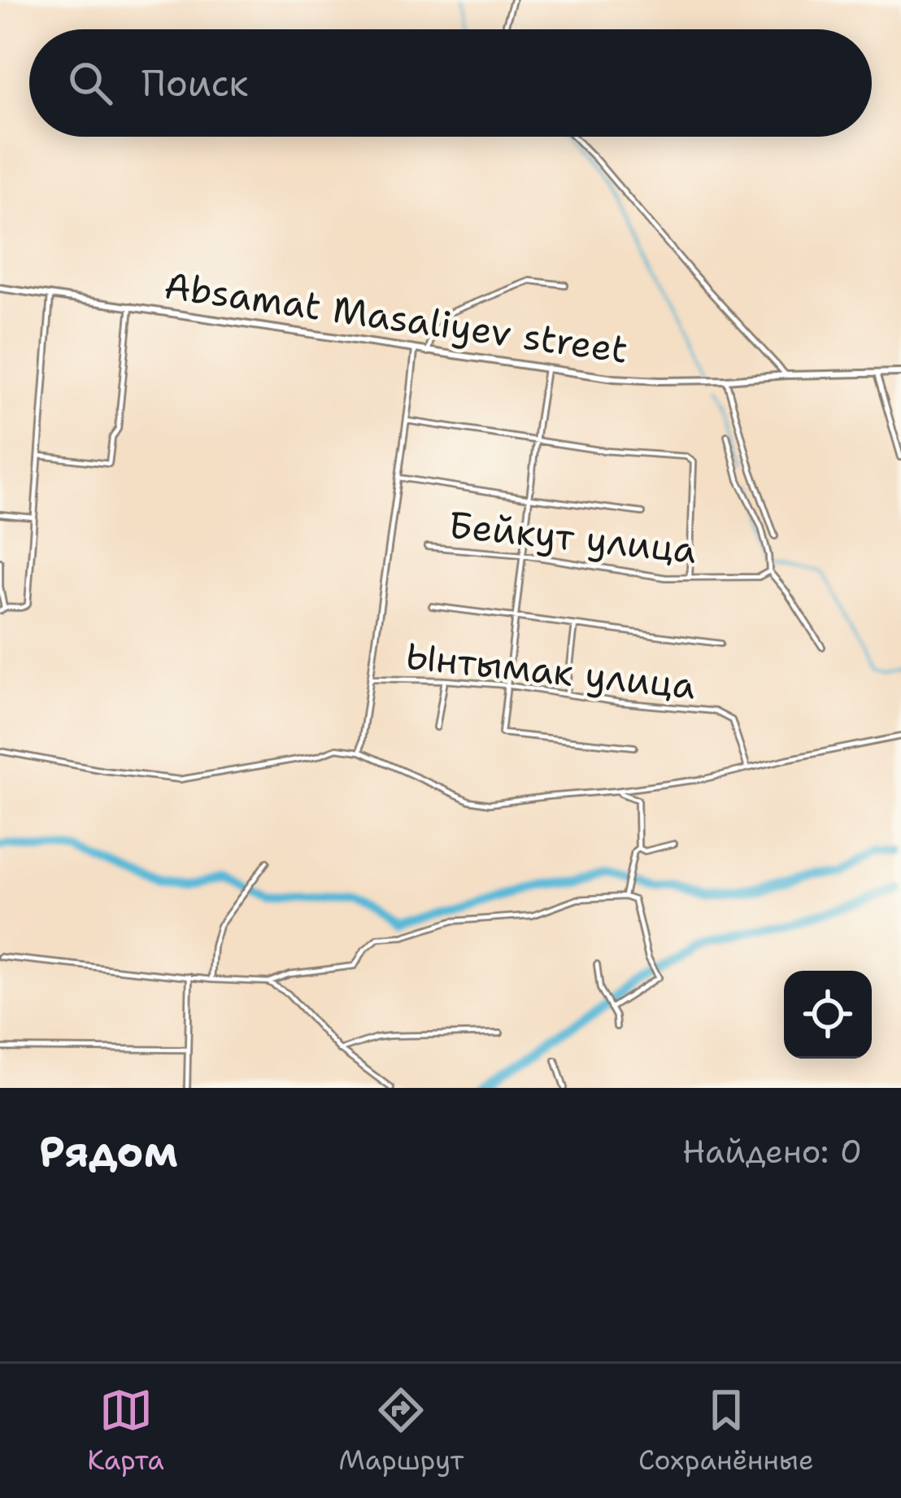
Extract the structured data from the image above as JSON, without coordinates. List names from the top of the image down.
{
  "streets": {
    "street": ["Absamat Masaliyev street", "Бейкут улица", "Ынтымак улица"]
  },
  "page": {
    "search": "Поиск",
    "heading": ["Рядом", "Найдено: 0"],
    "nav": ["Карта", "Маршрут", "Сохранённые"]
  }
}
